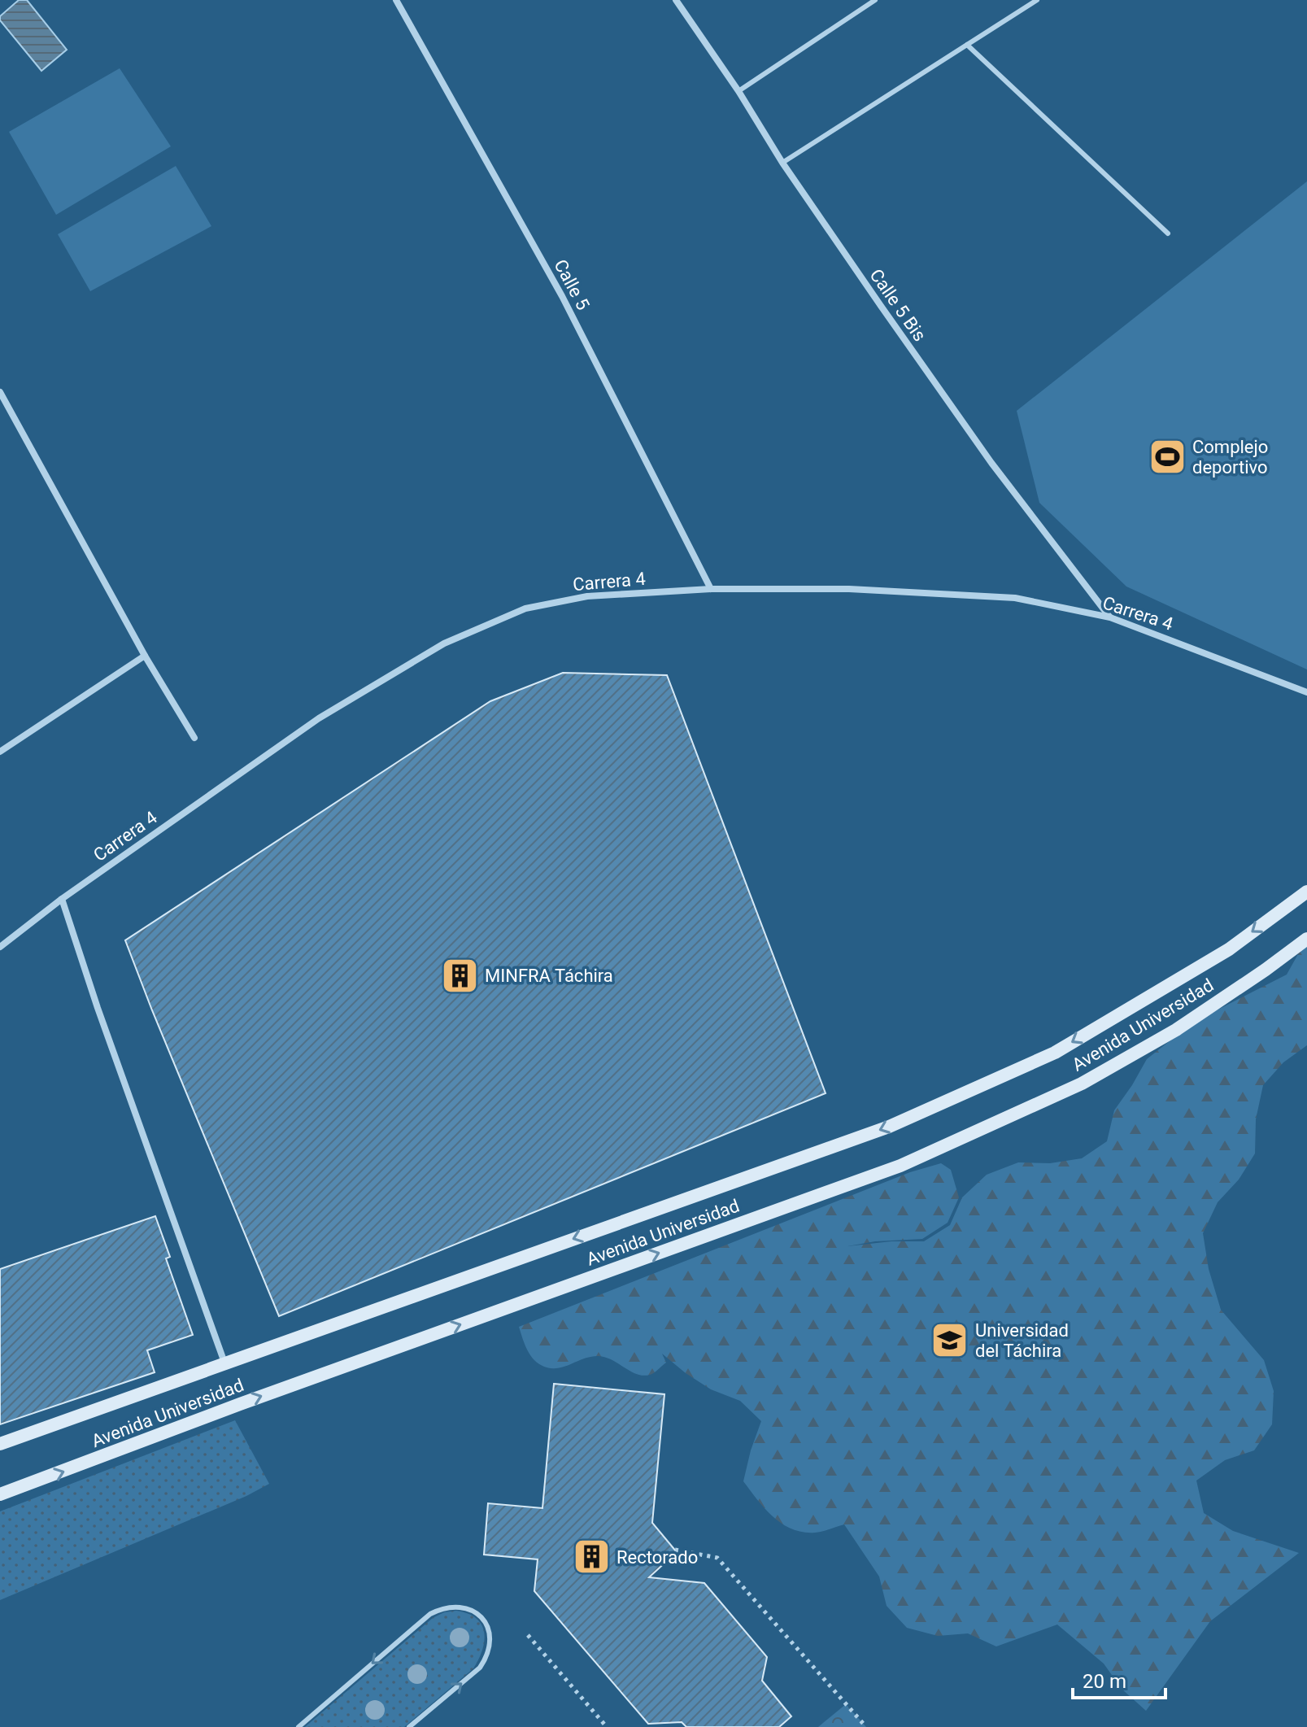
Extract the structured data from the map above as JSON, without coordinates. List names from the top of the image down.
{
  "streets": {
    "street": [
      "Calle 5",
      "Calle 5 Bis",
      "Carrera 4",
      "Avenida Universidad"
    ]
  },
  "crossings": [
    ["Calle 5", "Carrera 4"],
    ["Calle 5 Bis", "Carrera 4"]
  ],
  "places": {
    "sports": ["Complejo deportivo"],
    "building": ["MINFRA Táchira", "Rectorado"],
    "school or university": ["Universidad del Táchira"]
  },
  "scale_bar": "20 m"
}
